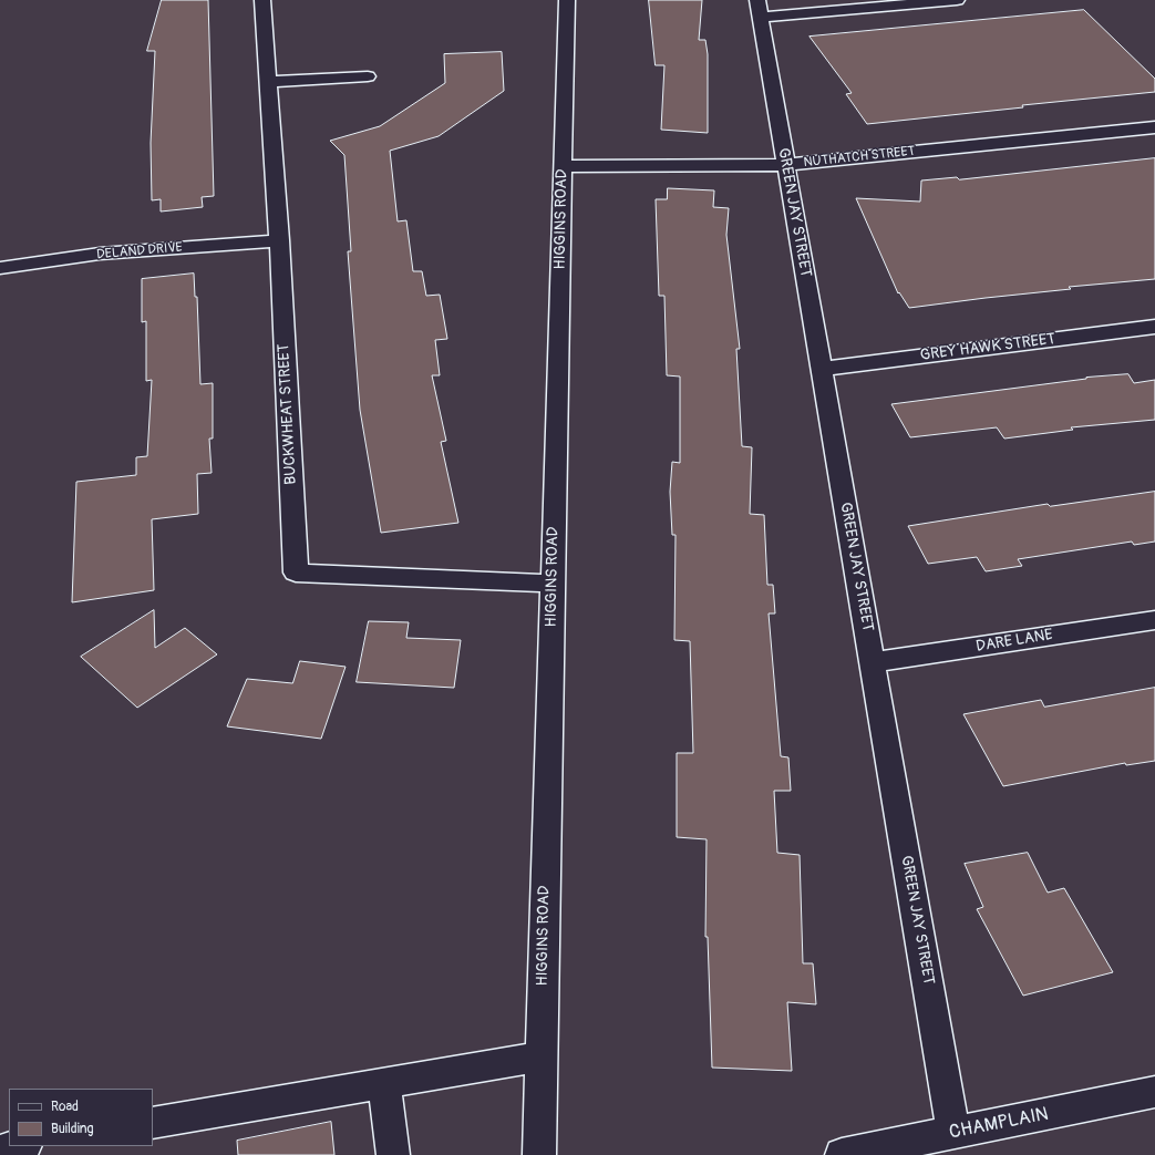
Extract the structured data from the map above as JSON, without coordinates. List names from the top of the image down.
{
  "streets": {
    "street": [
      "NUTHATCH STREET",
      "GREEN JAY STREET",
      "HIGGINS ROAD",
      "DELAND DRIVE",
      "GREY HAWK STREET",
      "BUCKWHEAT STREET",
      "DARE LANE",
      "CHAMPLAIN"
    ]
  },
  "crossings": [
    ["NUTHATCH STREET", "GREEN JAY STREET"],
    ["NUTHATCH STREET", "HIGGINS ROAD"],
    ["GREEN JAY STREET", "GREY HAWK STREET"],
    ["GREEN JAY STREET", "DARE LANE"],
    ["GREEN JAY STREET", "CHAMPLAIN"],
    ["HIGGINS ROAD", "BUCKWHEAT STREET"],
    ["DELAND DRIVE", "BUCKWHEAT STREET"]
  ],
  "legend": ["Road", "Building"]
}
